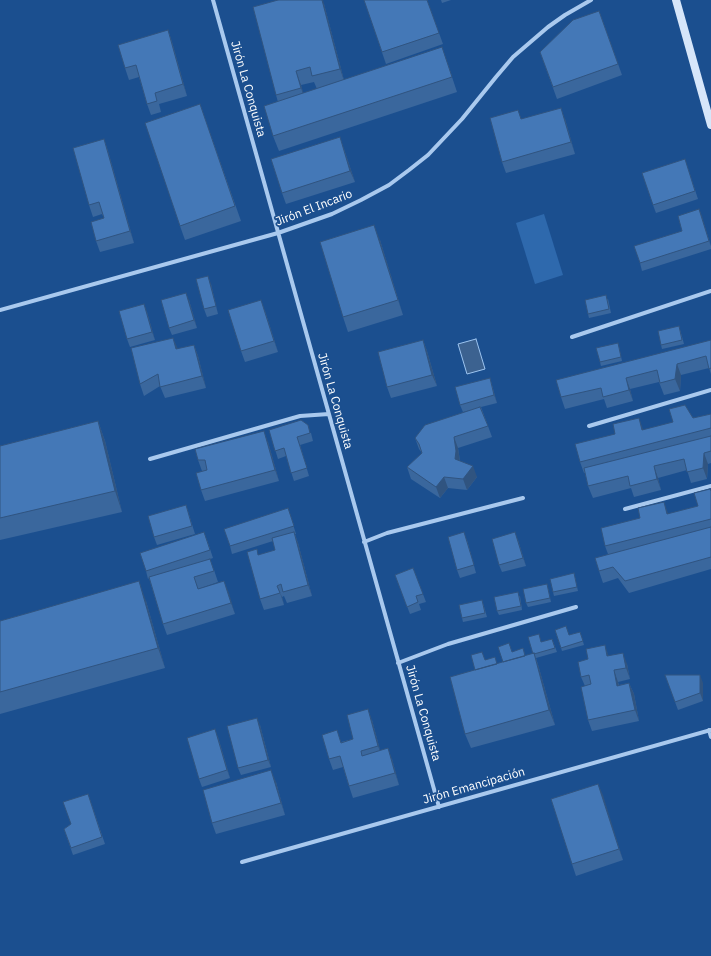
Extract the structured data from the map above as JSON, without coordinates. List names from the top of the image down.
{
  "streets": {
    "street": ["Jirón La Conquista", "Jirón El Incario", "Jirón Emancipación"]
  },
  "crossings": [
    ["Jirón La Conquista", "Jirón El Incario"],
    ["Jirón La Conquista", "Jirón Emancipación"]
  ]
}
